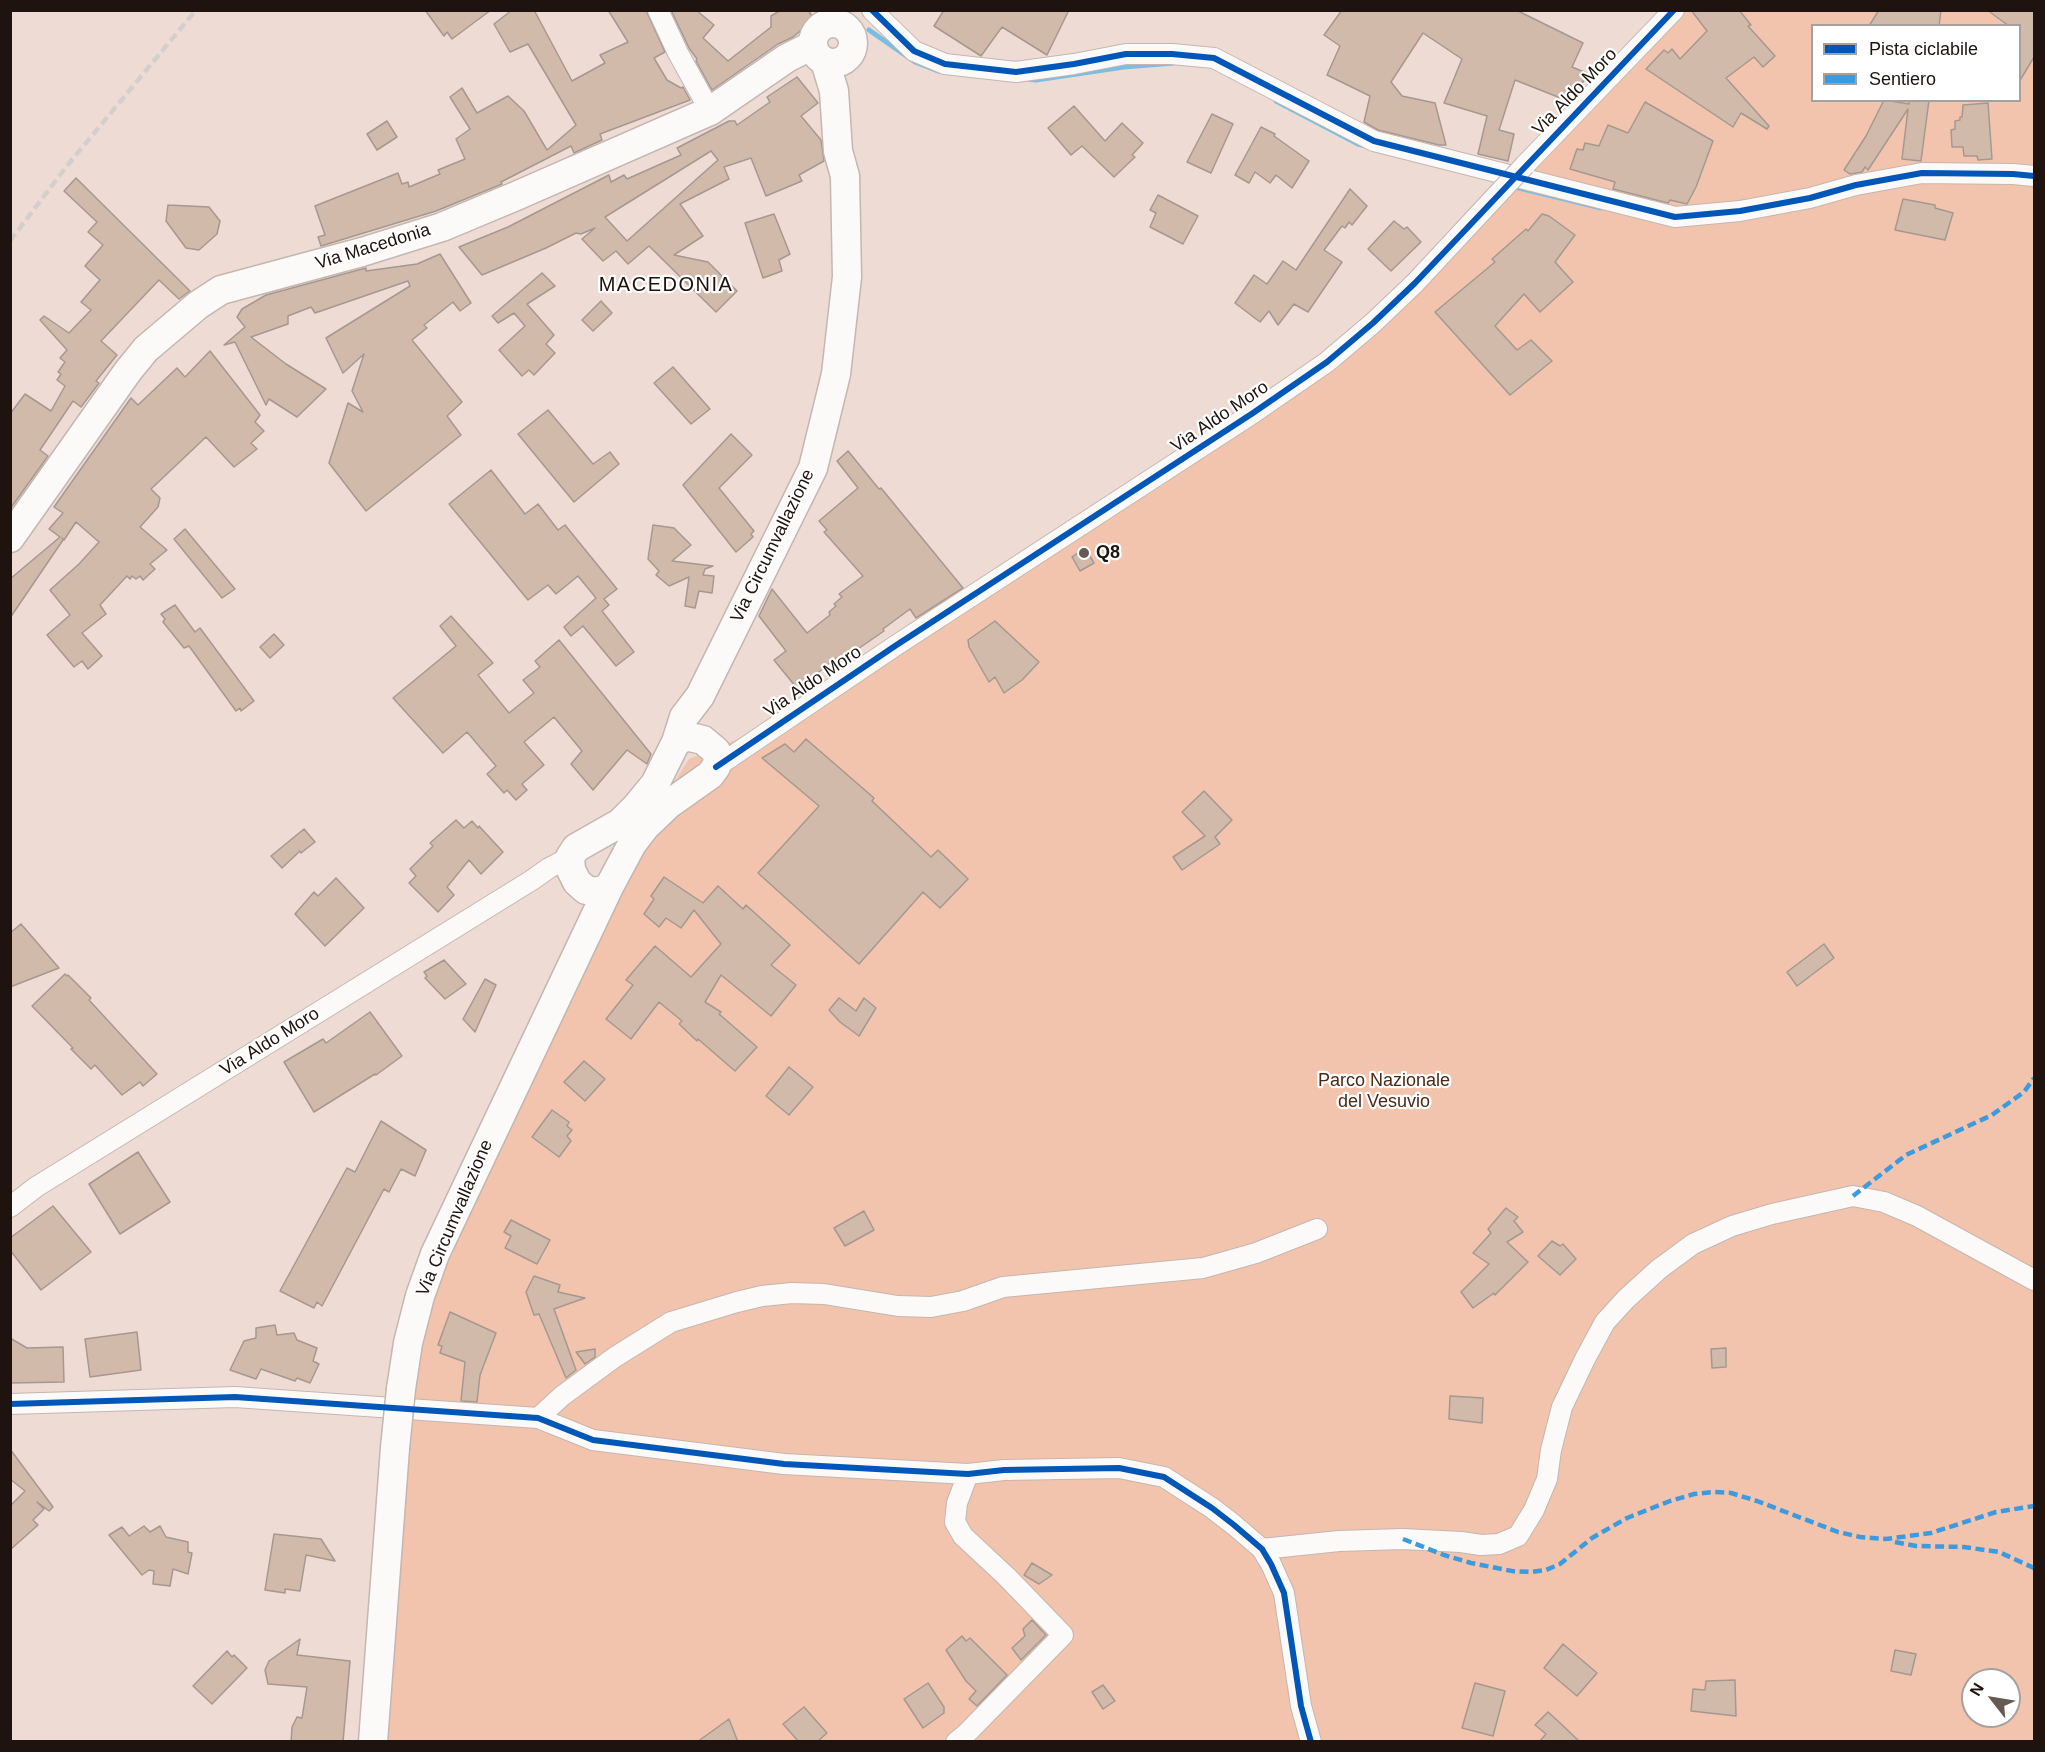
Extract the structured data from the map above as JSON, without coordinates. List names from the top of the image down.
{
  "streets": {
    "main road": ["Via Macedonia", "Via Circumvallazione"],
    "street": ["Via Aldo Moro"]
  },
  "crossings": [
    ["Via Aldo Moro", "Via Circumvallazione"],
    ["Via Macedonia", "Via Circumvallazione"]
  ],
  "districts": ["MACEDONIA"],
  "parks": ["Parco Nazionale del Vesuvio"],
  "places": ["Q8"],
  "legend": ["Pista ciclabile", "Sentiero"],
  "north": "top left"
}
